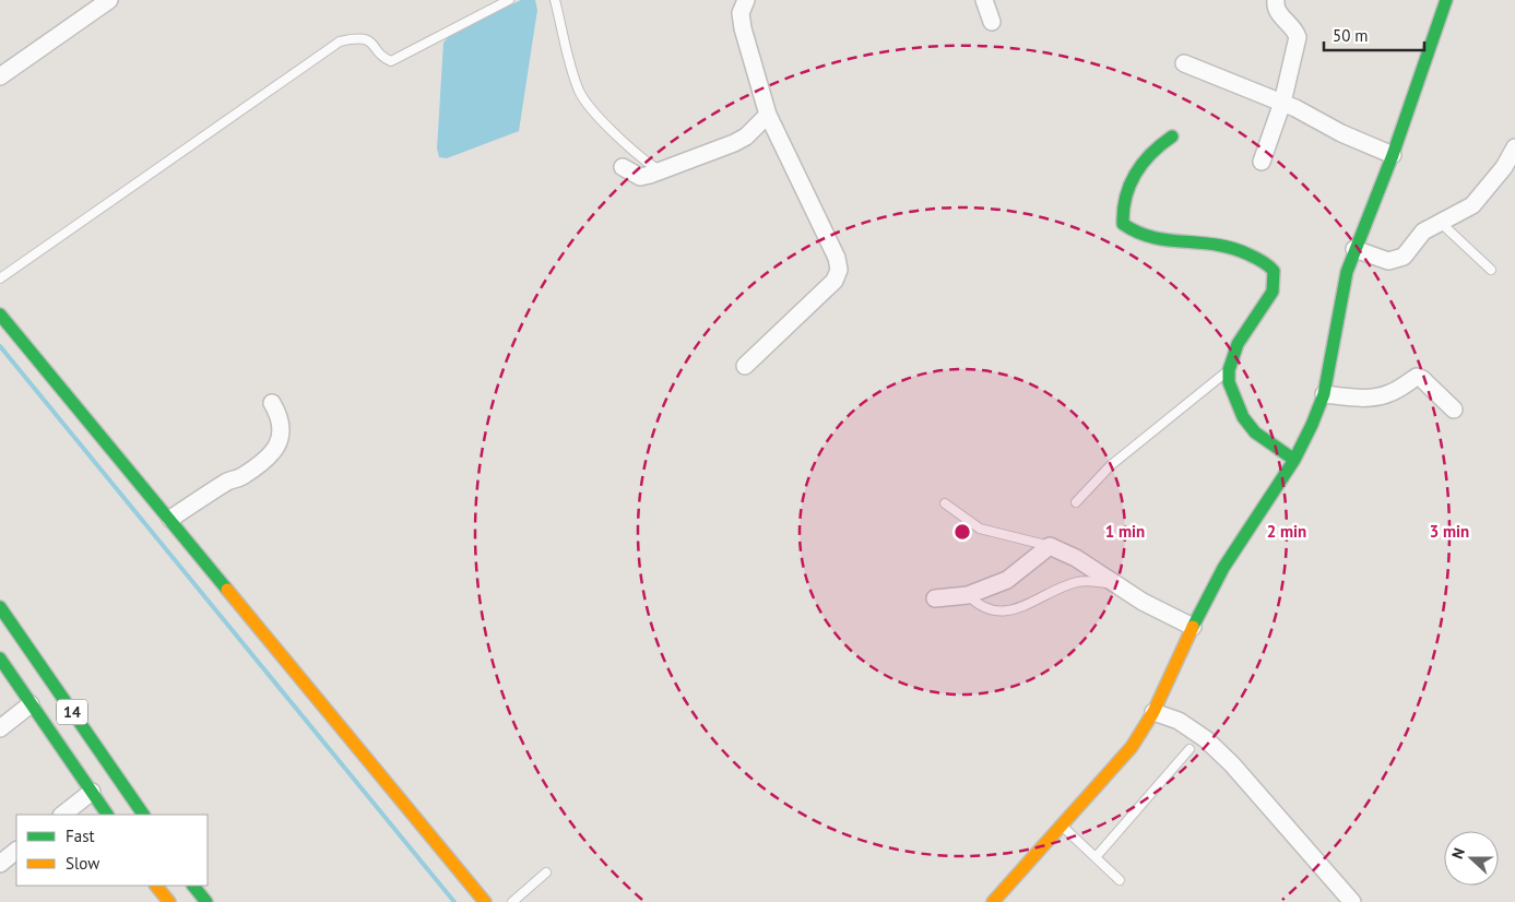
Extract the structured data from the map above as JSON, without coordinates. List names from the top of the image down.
{
  "streets": {
    "main road": ["14"]
  },
  "legend": ["Fast", "Slow"],
  "scale_bar": "50 m",
  "north": "left",
  "rings": ["1 min", "2 min", "3 min"]
}
